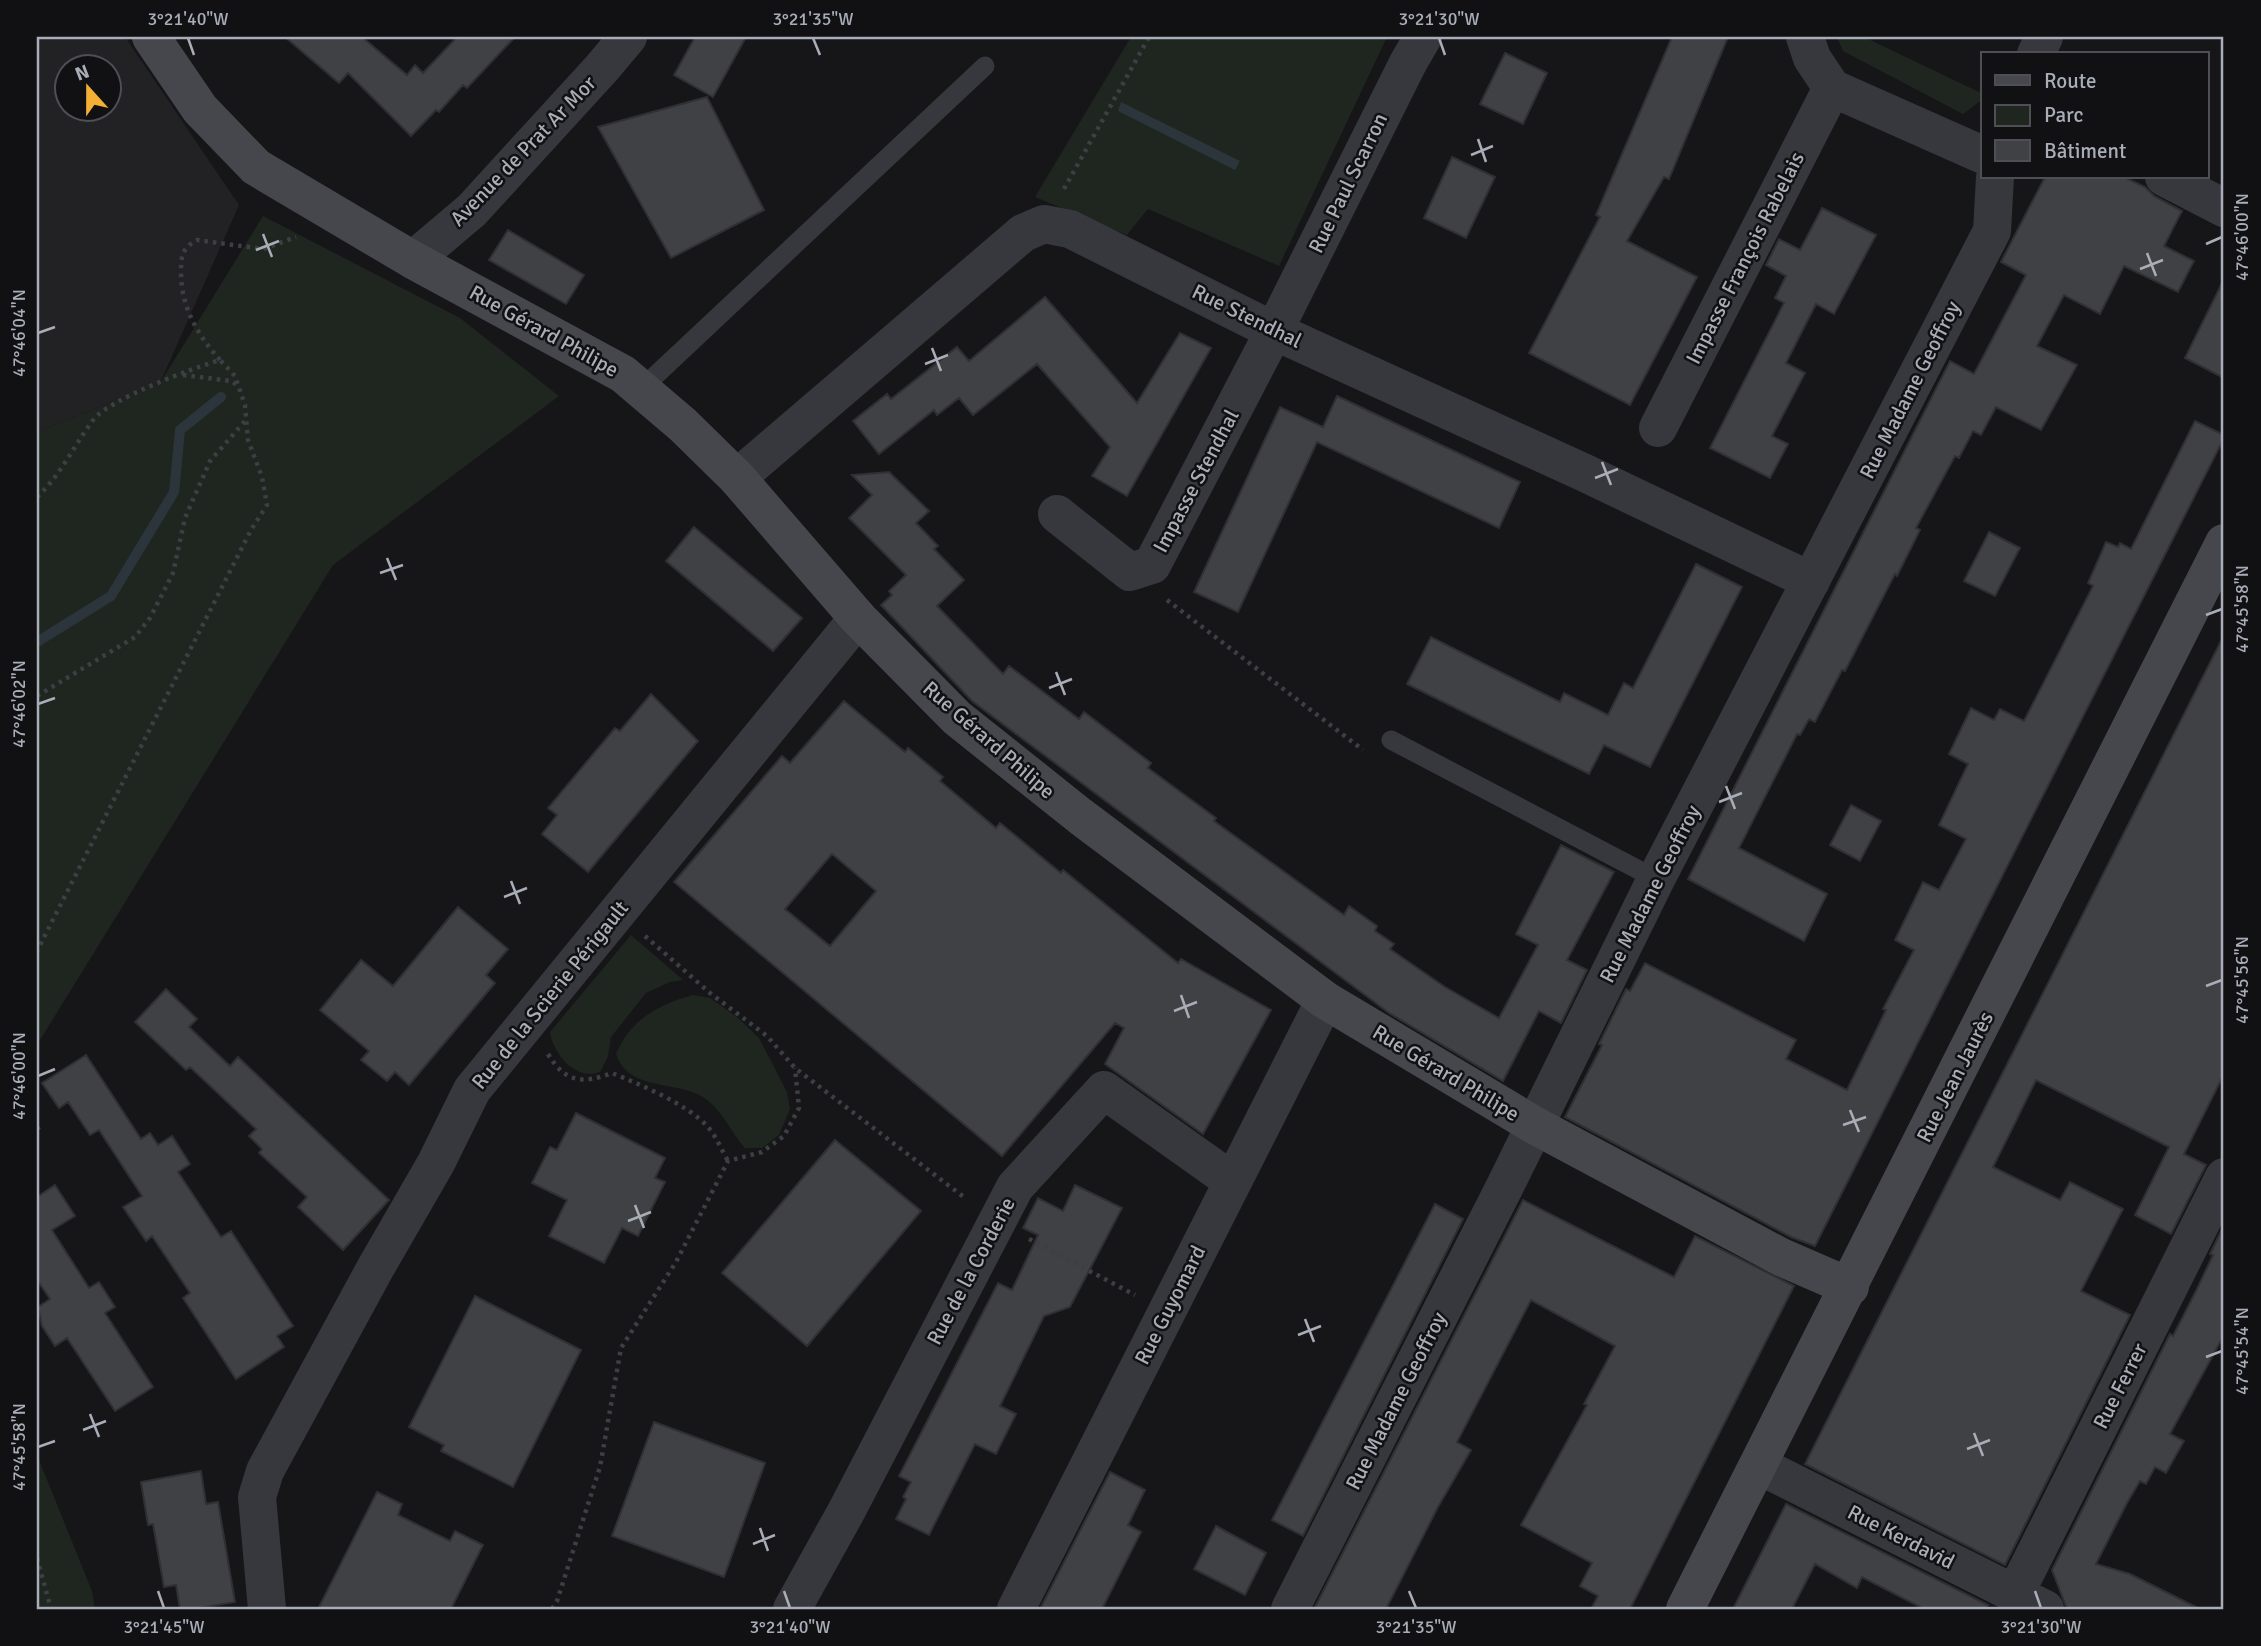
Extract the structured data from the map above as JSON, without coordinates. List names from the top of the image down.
{
  "streets": {
    "street": [
      "Avenue de Prat Ar Mor",
      "Rue Paul Scarron",
      "Impasse François Rabelais",
      "Rue Stendhal",
      "Rue Gérard Philipe",
      "Rue Madame Geoffroy",
      "Impasse Stendhal",
      "Rue de la Scierie Périgault",
      "Rue Jean Jaurès",
      "Rue de la Corderie",
      "Rue Guyomard",
      "Rue Ferrer",
      "Rue Kerdavid"
    ]
  },
  "crossings": [
    ["Avenue de Prat Ar Mor", "Rue Gérard Philipe"],
    ["Rue Paul Scarron", "Rue Stendhal"],
    ["Rue Paul Scarron", "Impasse Stendhal"],
    ["Rue Stendhal", "Rue Madame Geoffroy"],
    ["Rue Stendhal", "Impasse Stendhal"],
    ["Rue Gérard Philipe", "Rue Madame Geoffroy"],
    ["Rue Gérard Philipe", "Rue de la Scierie Périgault"],
    ["Rue Gérard Philipe", "Rue Jean Jaurès"],
    ["Rue Gérard Philipe", "Rue Guyomard"],
    ["Rue Jean Jaurès", "Rue Kerdavid"],
    ["Rue de la Corderie", "Rue Guyomard"],
    ["Rue Ferrer", "Rue Kerdavid"]
  ],
  "legend": ["Route", "Parc", "Bâtiment"],
  "north": "top",
  "coordinates": [
    "3°21'40\"W",
    "3°21'35\"W",
    "3°21'30\"W",
    "47°46'00\"N",
    "47°46'04\"N",
    "47°45'58\"N",
    "47°46'02\"N",
    "47°45'56\"N",
    "47°45'54\"N",
    "3°21'45\"W"
  ]
}
